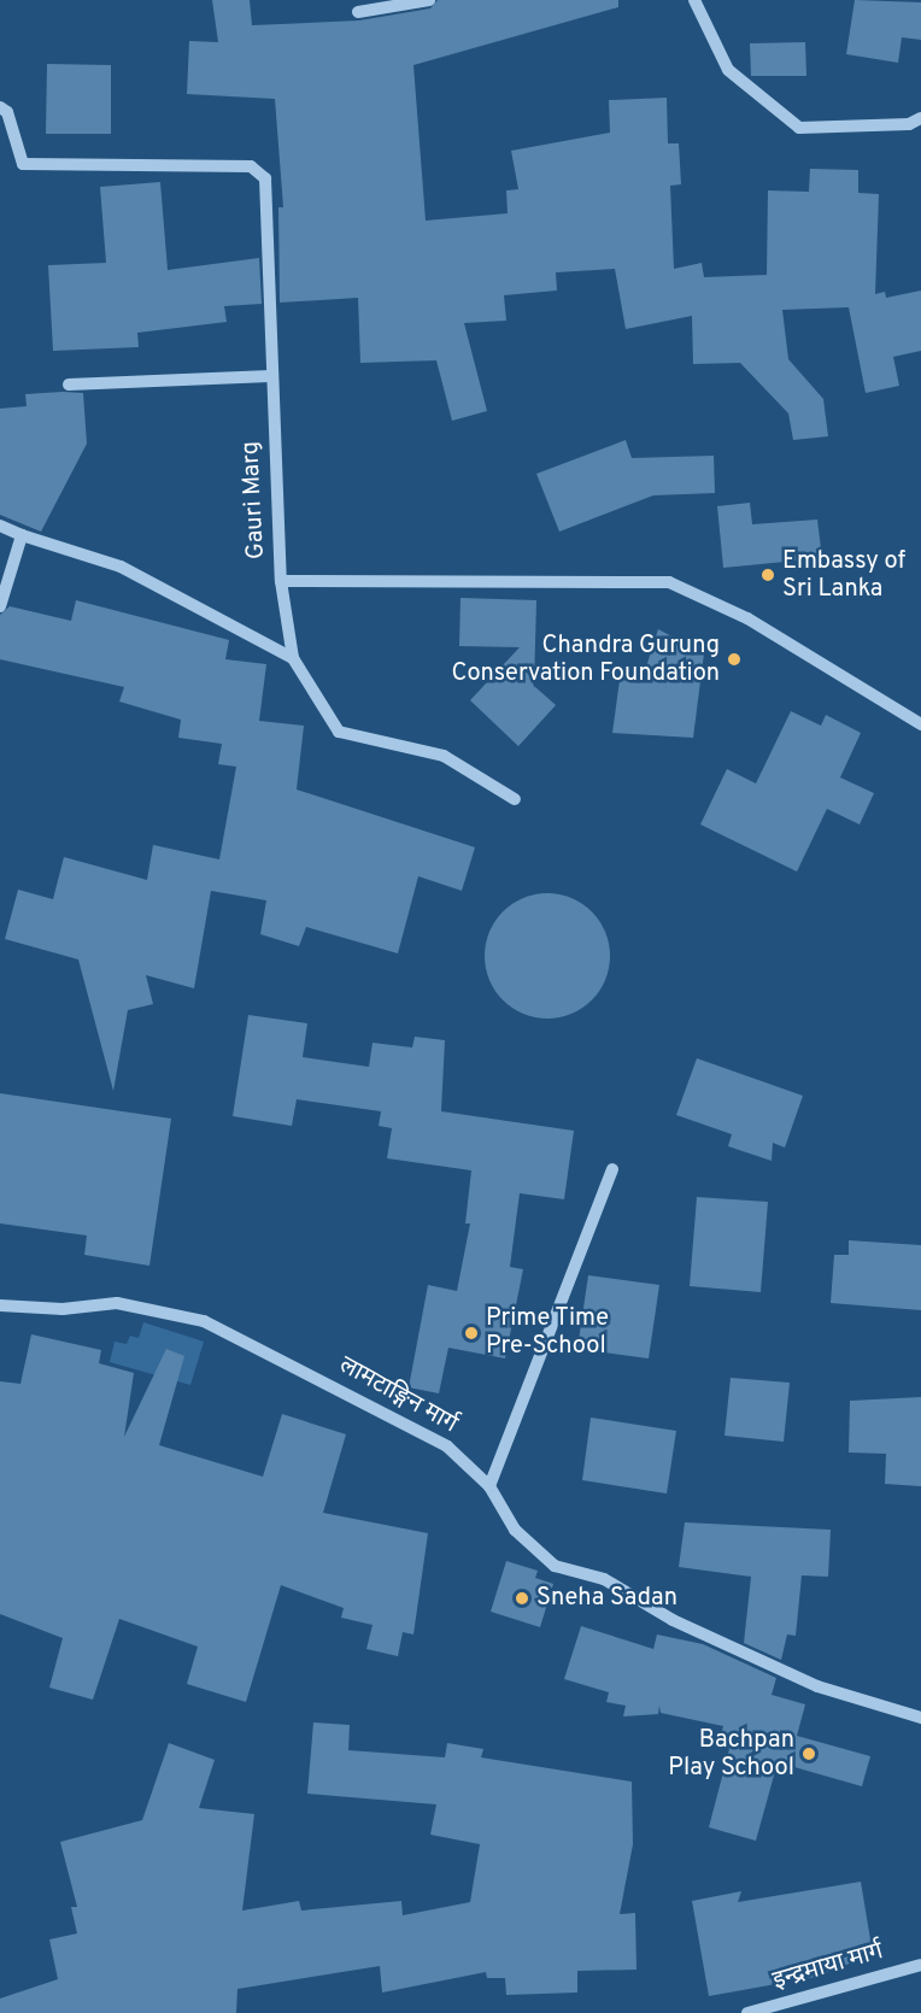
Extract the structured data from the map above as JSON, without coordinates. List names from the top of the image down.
{
  "streets": {
    "street": ["Gauri Marg", "लामटाङ्गिन मार्ग", "इन्द्रमाया मार्ग"]
  },
  "places": [
    "Embassy of Sri Lanka",
    "Chandra Gurung Conservation Foundation",
    "Prime Time Pre-School",
    "Sneha Sadan",
    "Bachpan Play School"
  ]
}
